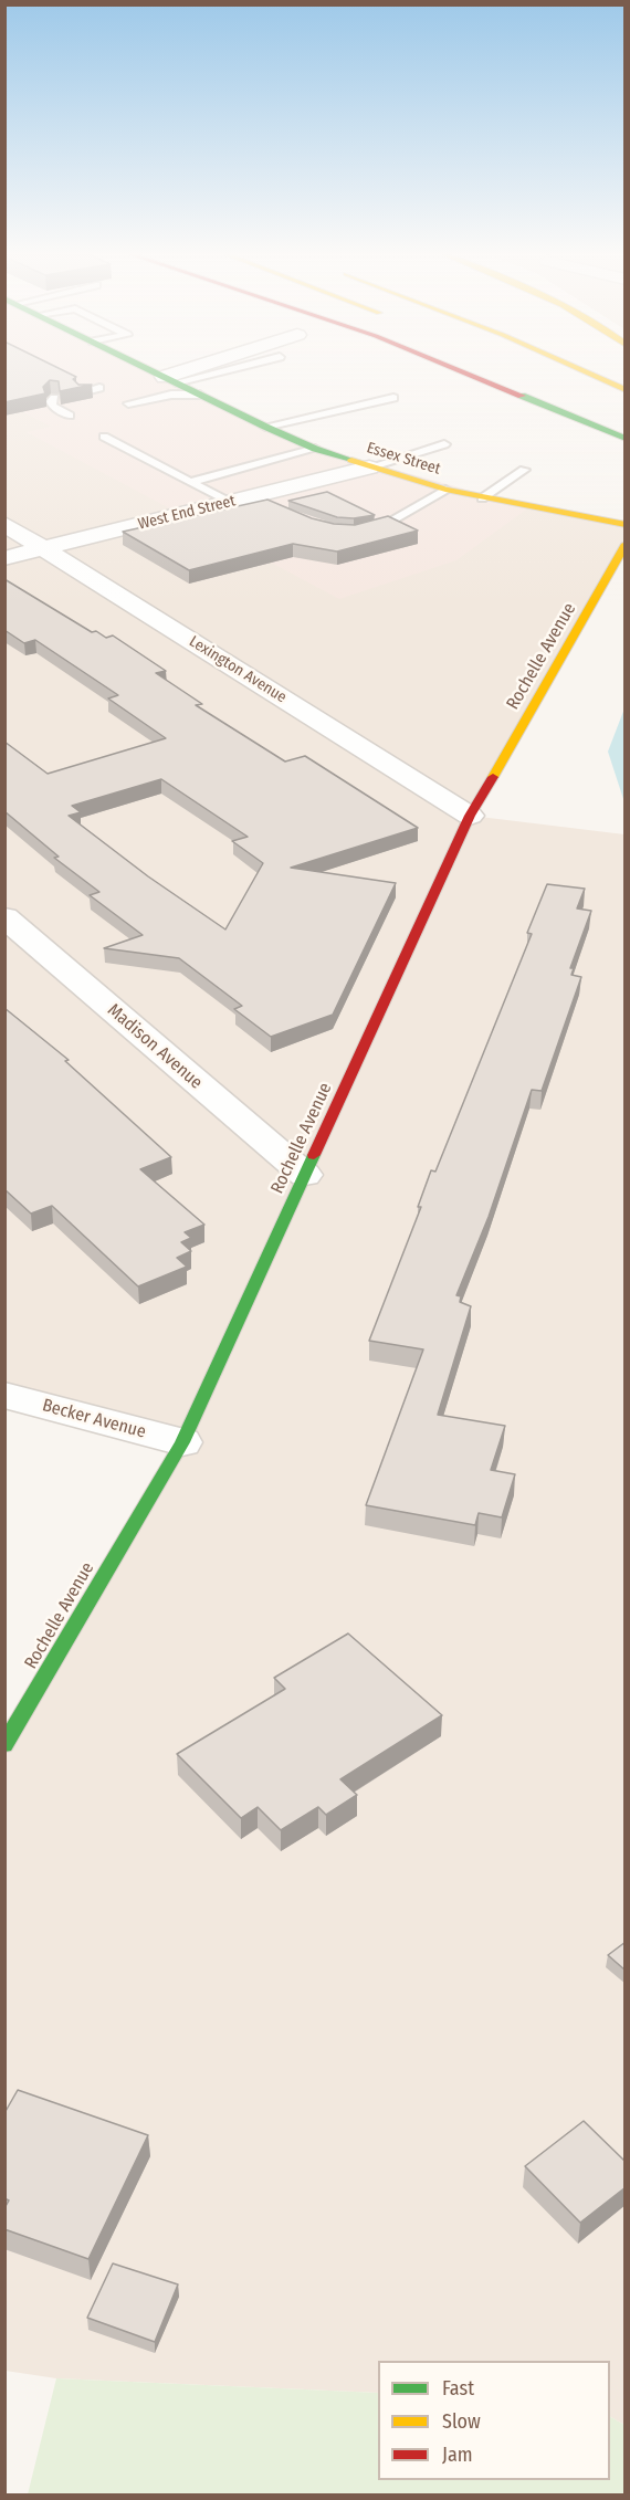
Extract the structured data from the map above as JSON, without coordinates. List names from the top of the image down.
{
  "streets": {
    "main road": ["Essex Street", "Rochelle Avenue"],
    "street": [
      "West End Street",
      "Lexington Avenue",
      "Madison Avenue",
      "Becker Avenue"
    ]
  },
  "crossings": [
    ["Essex Street", "West End Street"],
    ["West End Street", "Lexington Avenue"],
    ["Rochelle Avenue", "Lexington Avenue"],
    ["Rochelle Avenue", "Madison Avenue"],
    ["Rochelle Avenue", "Becker Avenue"]
  ],
  "legend": ["Fast", "Slow", "Jam"]
}
